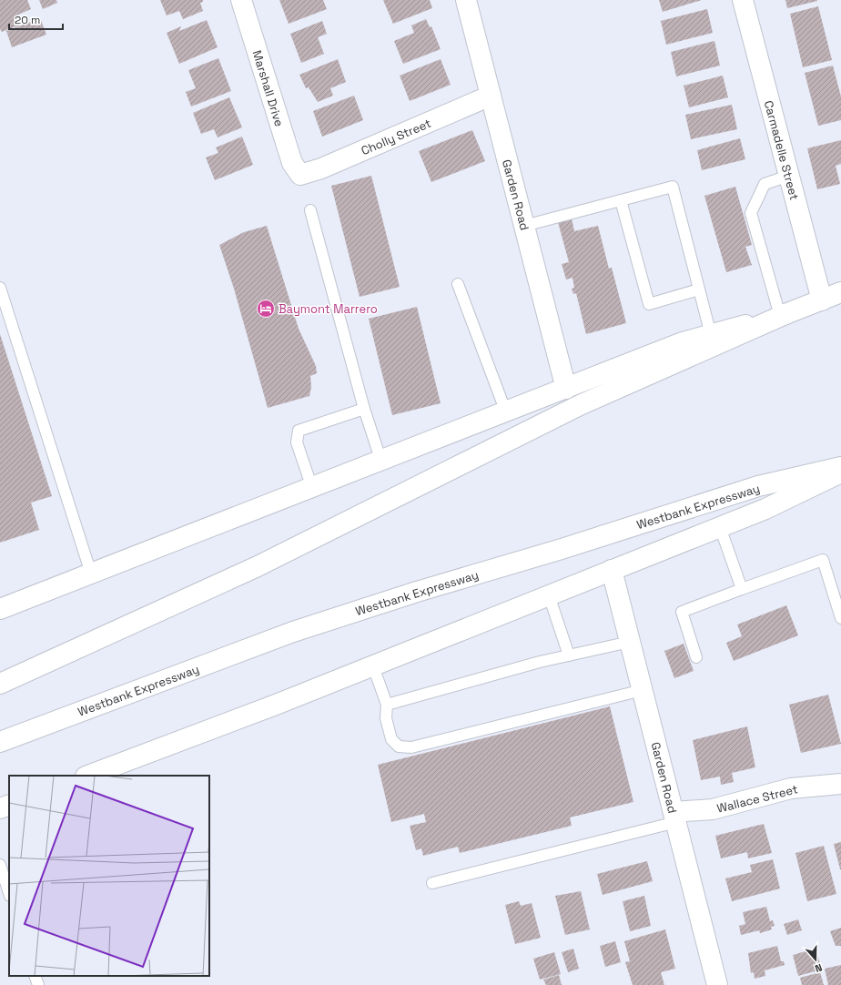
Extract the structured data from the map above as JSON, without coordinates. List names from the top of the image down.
{
  "streets": {
    "main road": [
      "Marshall Drive",
      "Cholly Street",
      "Carmadelle Street",
      "Garden Road",
      "Westbank Expressway",
      "Wallace Street"
    ]
  },
  "crossings": [
    ["Marshall Drive", "Cholly Street"],
    ["Cholly Street", "Garden Road"],
    ["Garden Road", "Westbank Expressway"],
    ["Garden Road", "Wallace Street"]
  ],
  "places": {
    "hotel": ["Baymont Marrero"]
  },
  "scale_bar": "20 m",
  "north": "bottom"
}
